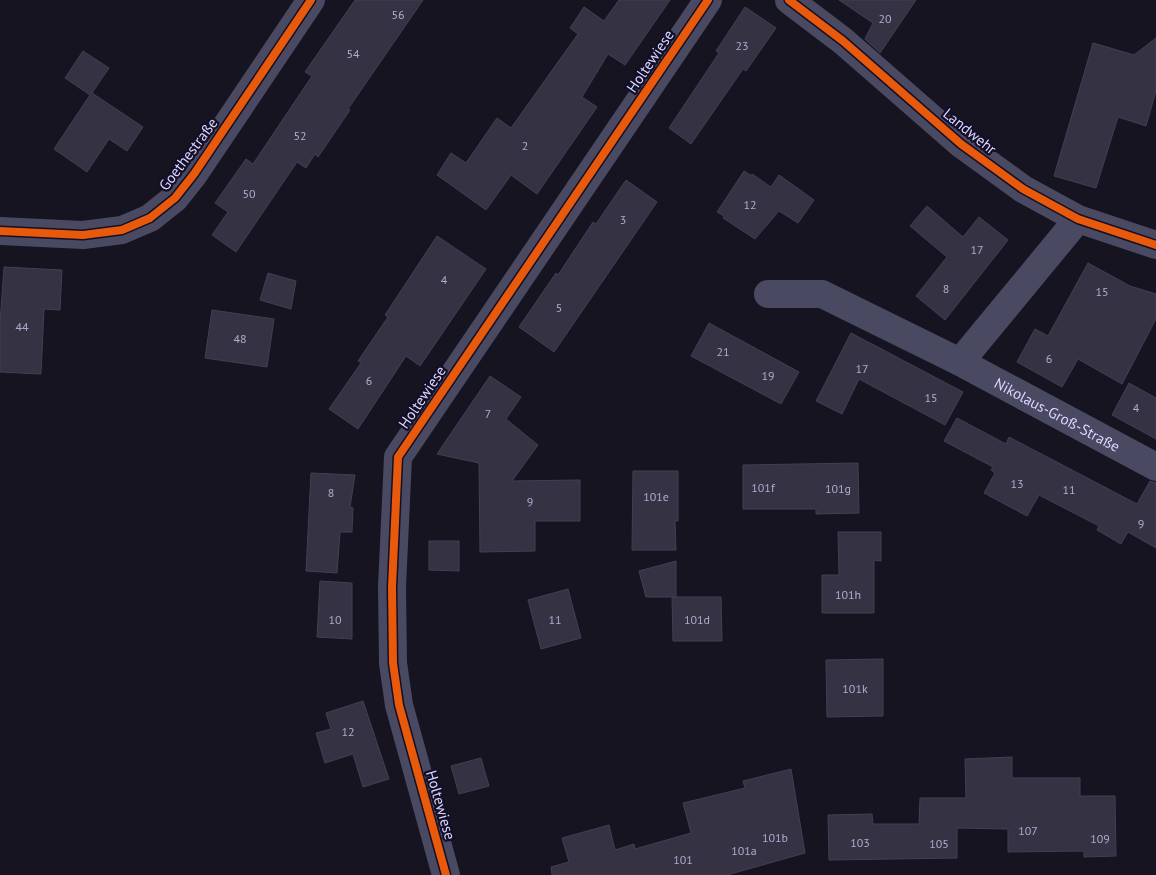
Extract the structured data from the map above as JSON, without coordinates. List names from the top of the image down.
{
  "streets": {
    "street": [
      "Holtewiese",
      "Landwehr",
      "Goethestraße",
      "Nikolaus-Groß-Straße"
    ]
  },
  "house_numbers": [
    "56",
    "20",
    "23",
    "54",
    "52",
    "2",
    "50",
    "12",
    "3",
    "17",
    "4",
    "8",
    "15",
    "5",
    "44",
    "48",
    "21",
    "6",
    "17",
    "19",
    "6",
    "15",
    "4",
    "7",
    "13",
    "101f",
    "101g",
    "11",
    "8",
    "101e",
    "9",
    "9",
    "101h",
    "10",
    "11",
    "101d",
    "101k",
    "12",
    "107",
    "101b",
    "109",
    "103",
    "105",
    "101a",
    "101"
  ]
}
